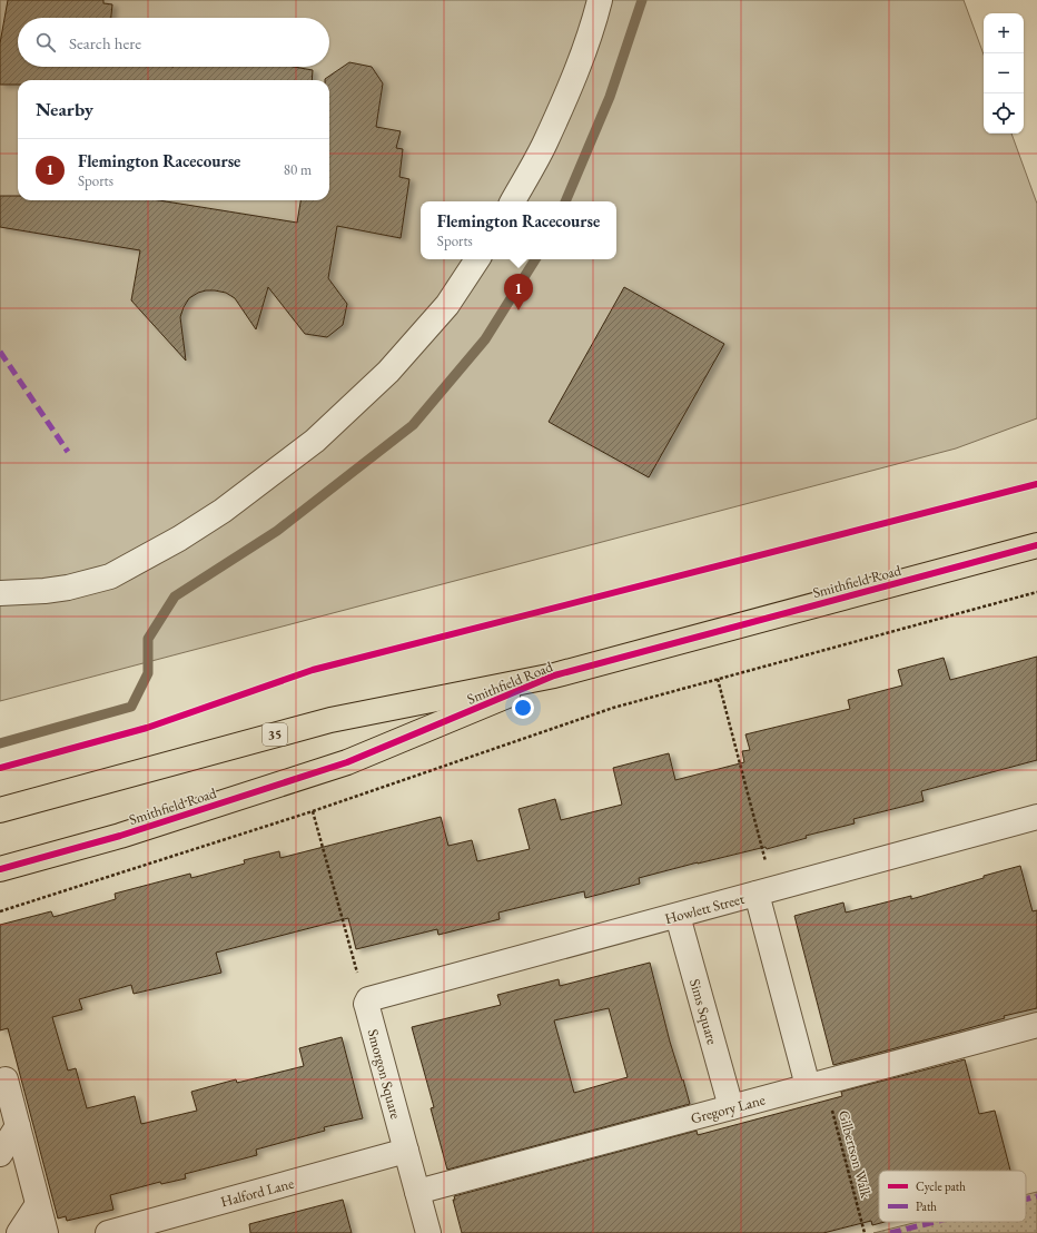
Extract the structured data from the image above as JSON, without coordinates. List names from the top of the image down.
{
  "streets": {
    "highway": ["Smithfield Road", "35"],
    "street": [
      "Howlett Street",
      "Sims Square",
      "Smorgon Square",
      "Gregory Lane",
      "Halford Lane"
    ],
    "path": ["Gilbertson Walk"]
  },
  "crossings": [
    ["Howlett Street", "Sims Square"],
    ["Howlett Street", "Smorgon Square"],
    ["Sims Square", "Gregory Lane"],
    ["Smorgon Square", "Gregory Lane"],
    ["Smorgon Square", "Halford Lane"],
    ["Gregory Lane", "Gilbertson Walk"]
  ],
  "legend": ["Cycle path", "Path"],
  "page": {
    "map_buttons": ["+", "−"],
    "search": "Search here",
    "heading": "Nearby",
    "list": [
      {
        "mark": "1",
        "name": "Flemington Racecourse",
        "note": "Sports",
        "value": "80 m"
      }
    ],
    "popup": ["Flemington Racecourse", "Sports"],
    "pins": "1"
  }
}
